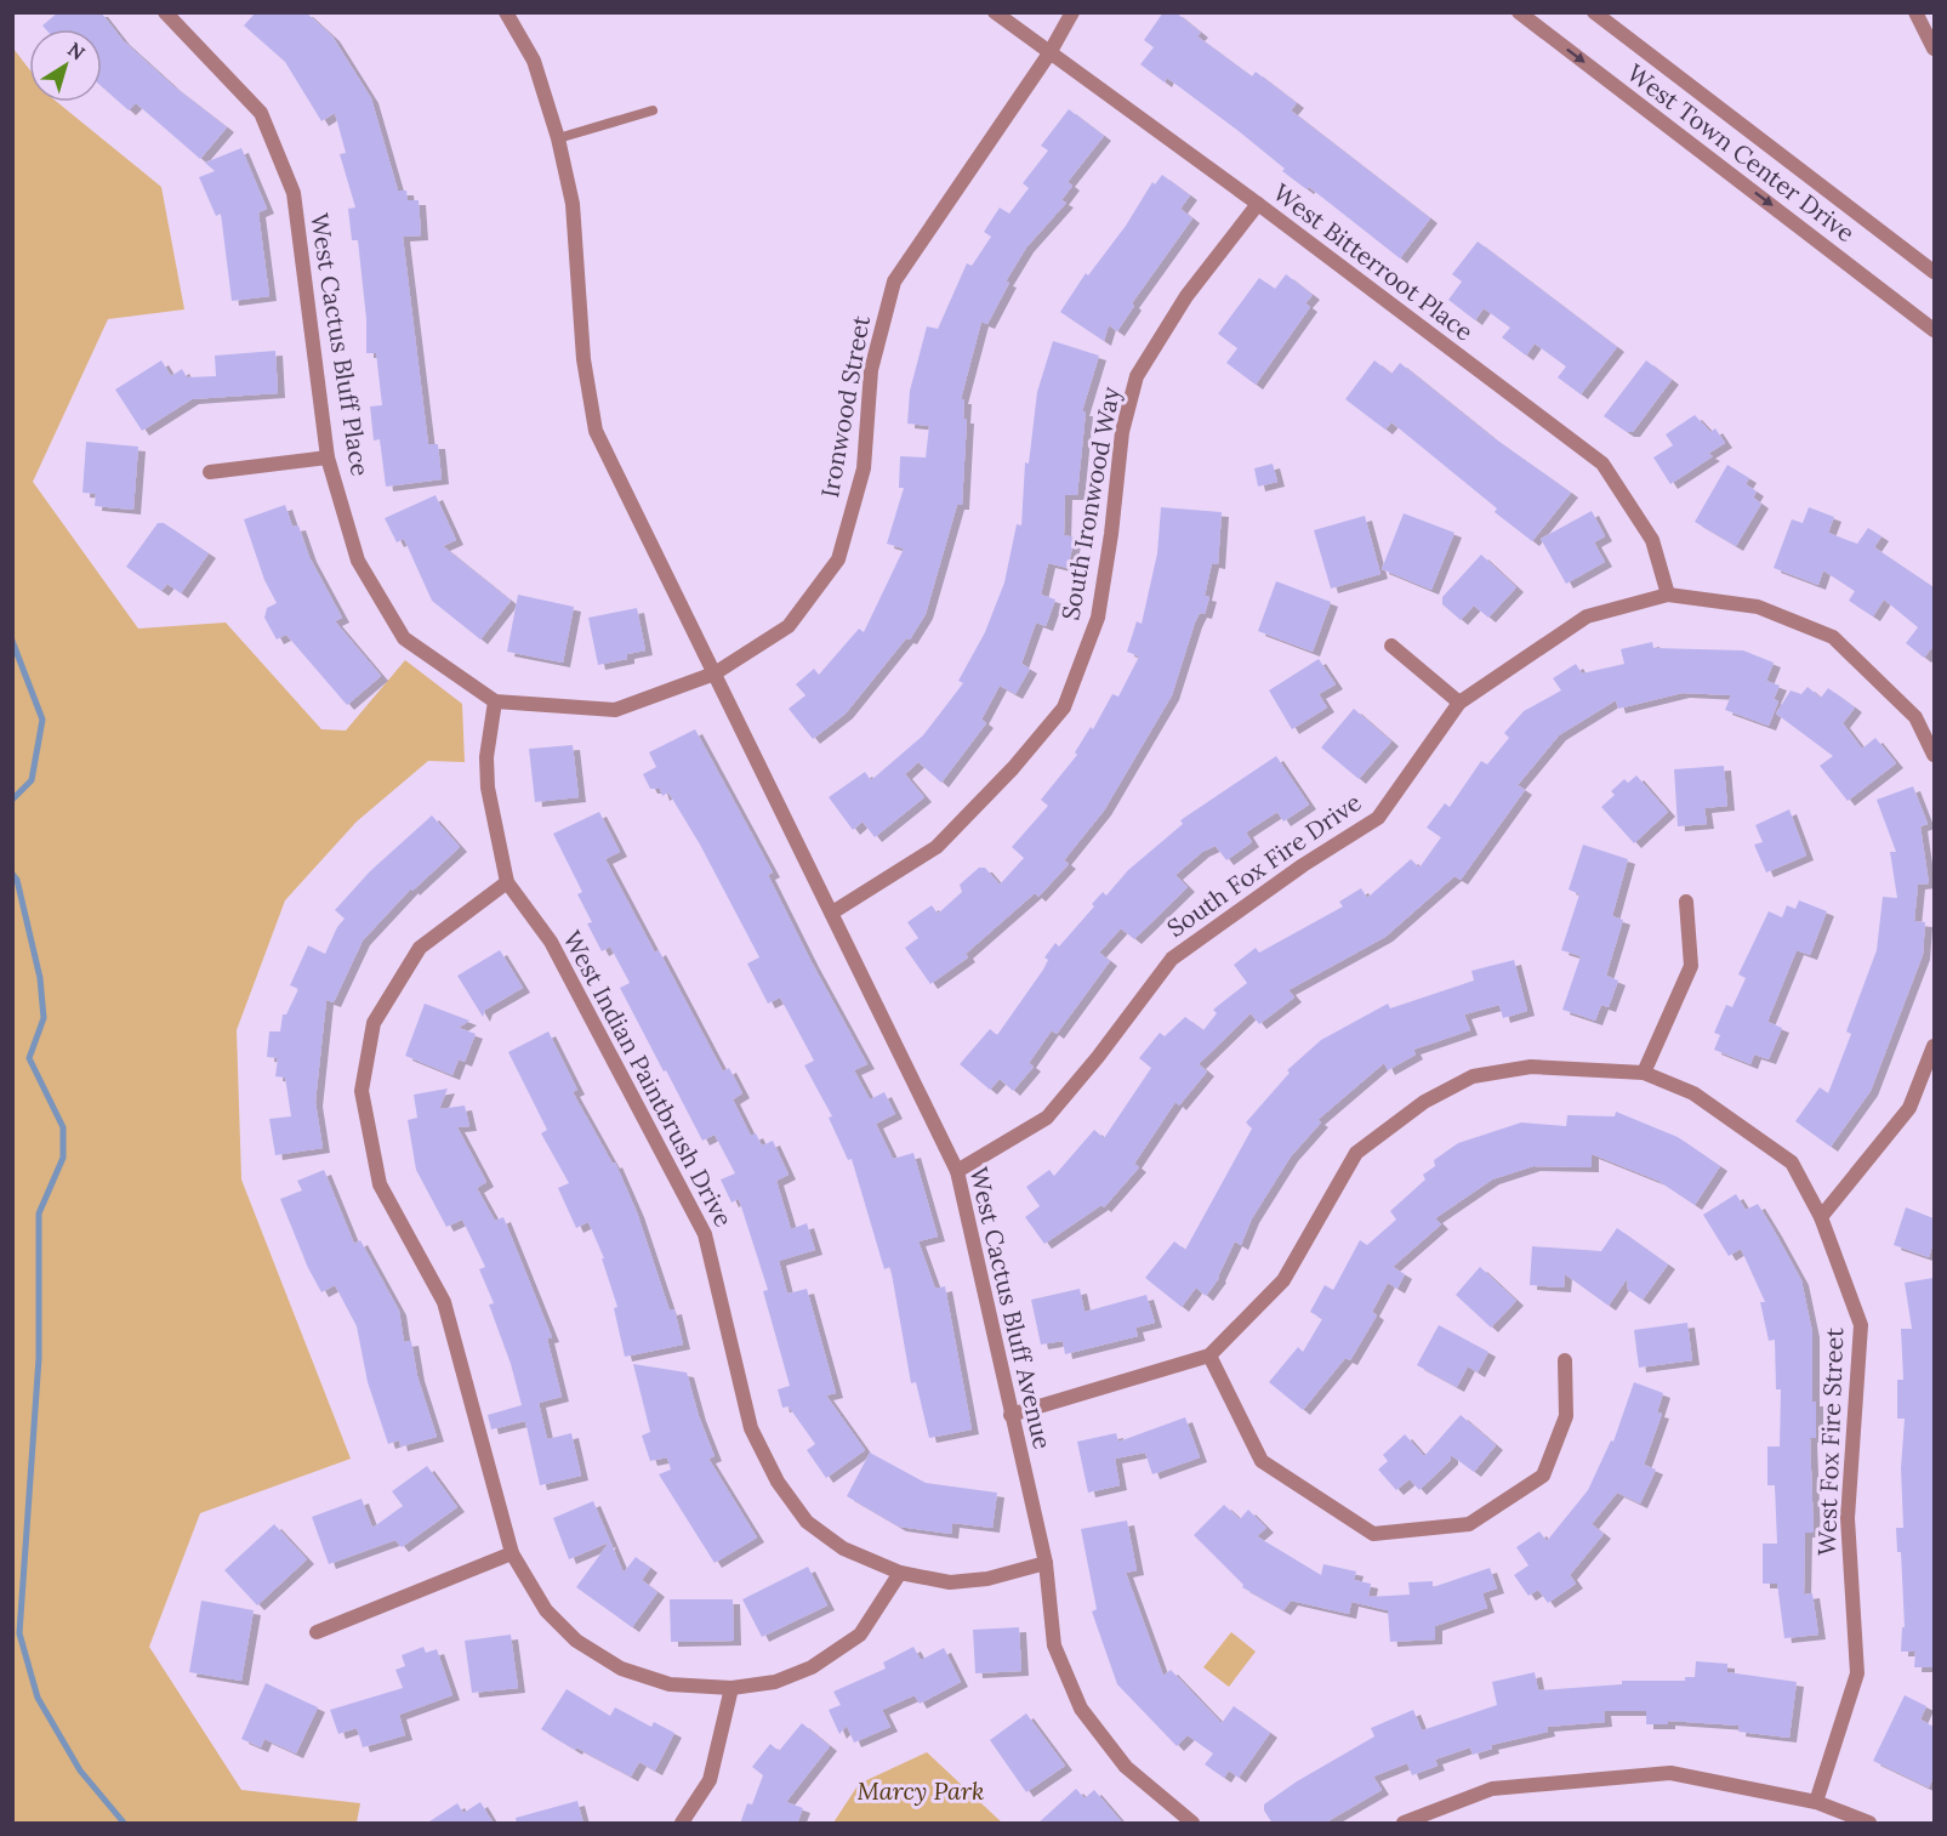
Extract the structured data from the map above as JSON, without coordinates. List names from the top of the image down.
{
  "streets": {
    "street": [
      "West Town Center Drive",
      "West Bitterroot Place",
      "West Cactus Bluff Place",
      "Ironwood Street",
      "South Ironwood Way",
      "South Fox Fire Drive",
      "West Indian Paintbrush Drive",
      "West Cactus Bluff Avenue",
      "West Fox Fire Street"
    ]
  },
  "crossings": [
    ["West Bitterroot Place", "Ironwood Street"],
    ["West Bitterroot Place", "South Ironwood Way"],
    ["West Bitterroot Place", "South Fox Fire Drive"],
    ["West Cactus Bluff Place", "West Indian Paintbrush Drive"],
    ["Ironwood Street", "West Cactus Bluff Avenue"],
    ["South Ironwood Way", "West Cactus Bluff Avenue"],
    ["South Fox Fire Drive", "West Cactus Bluff Avenue"],
    ["West Indian Paintbrush Drive", "West Cactus Bluff Avenue"],
    ["West Cactus Bluff Avenue", "West Fox Fire Street"]
  ],
  "parks": ["Marcy Park"],
  "north": "top right"
}
